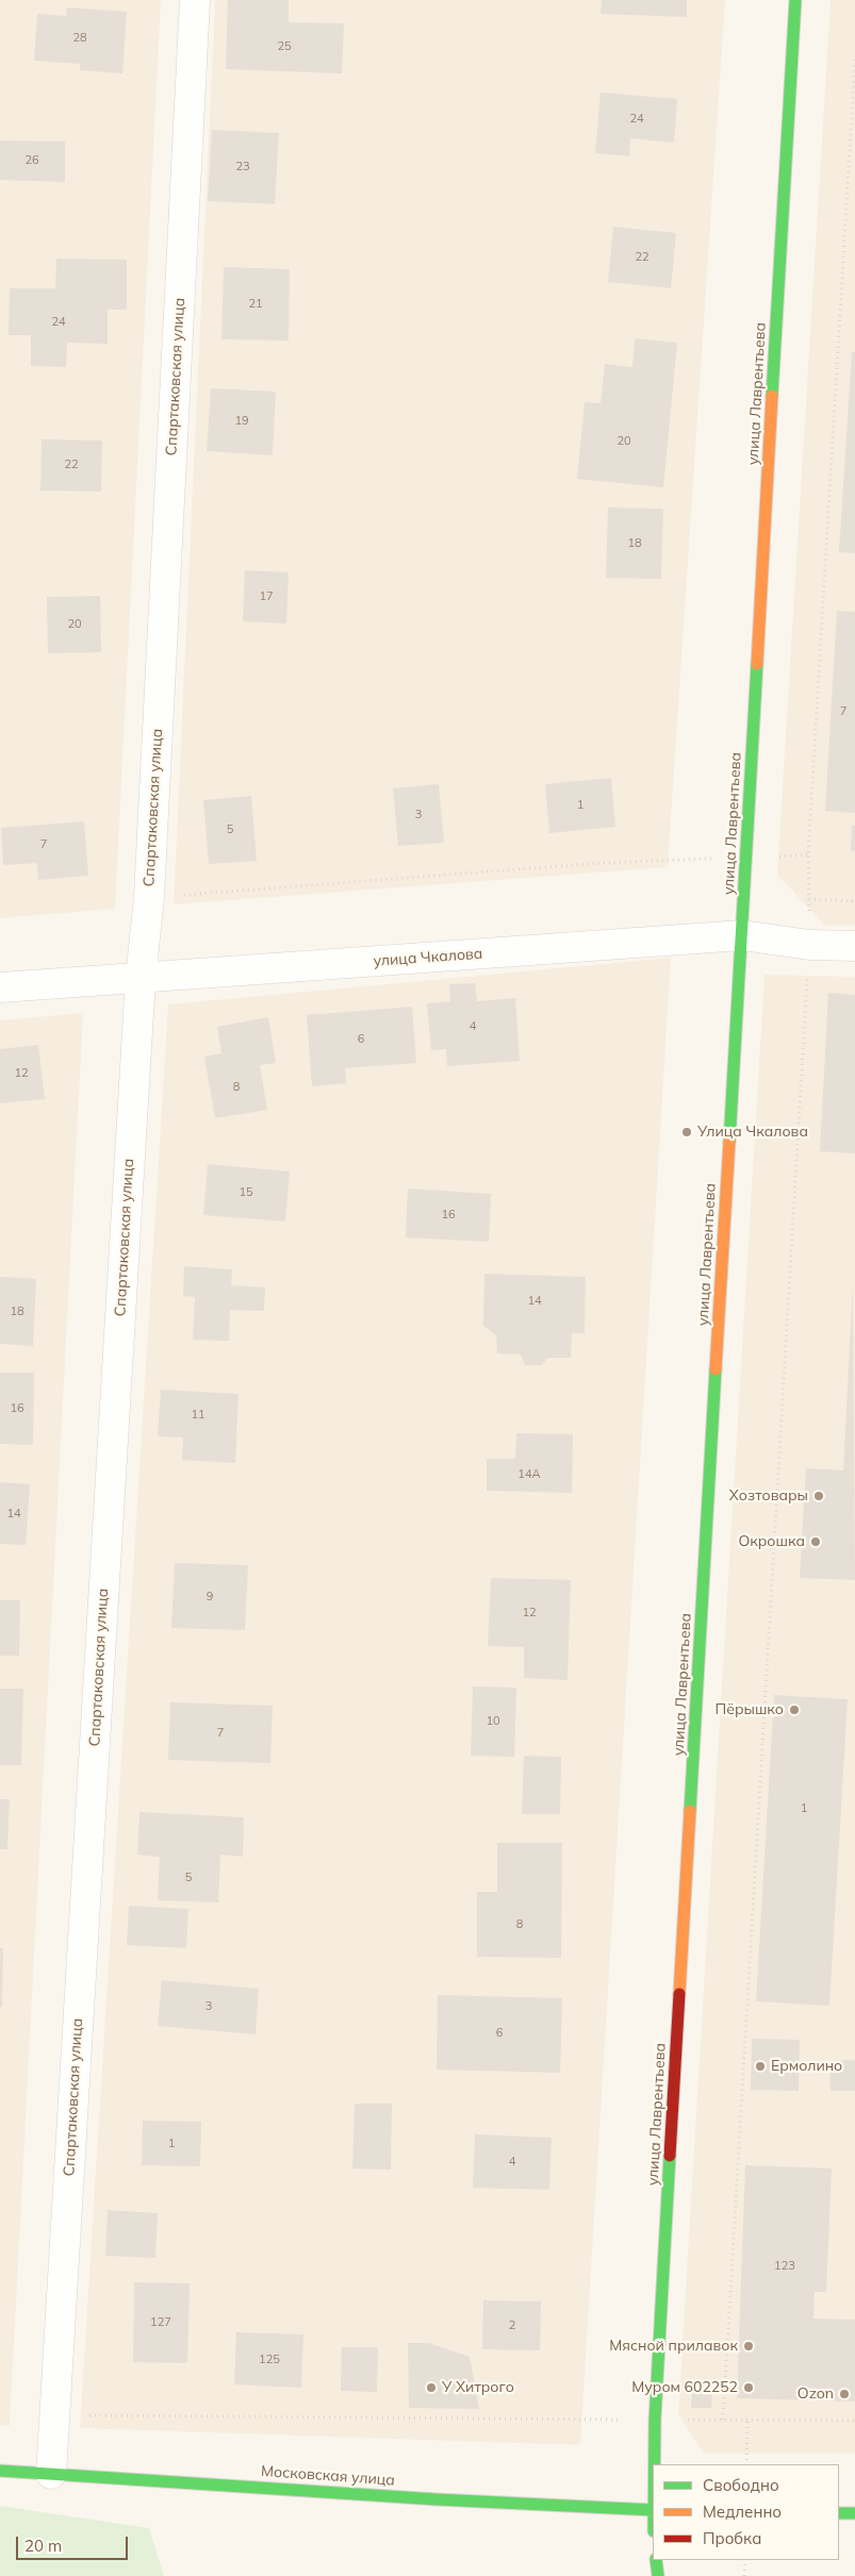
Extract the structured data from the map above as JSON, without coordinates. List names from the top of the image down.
{
  "streets": {
    "street": [
      "Спартаковская улица",
      "улица Лаврентьева",
      "улица Чкалова",
      "Московская улица"
    ]
  },
  "crossings": [
    ["Спартаковская улица", "улица Чкалова"],
    ["Спартаковская улица", "Московская улица"],
    ["улица Лаврентьева", "улица Чкалова"]
  ],
  "places": [
    "Улица Чкалова",
    "Хозтовары",
    "Окрошка",
    "Пёрышко",
    "Ермолино",
    "Мясной прилавок",
    "У Хитрого",
    "Муром 602252",
    "Ozon"
  ],
  "house_numbers": [
    "28",
    "25",
    "24",
    "26",
    "23",
    "22",
    "21",
    "24",
    "19",
    "20",
    "22",
    "18",
    "17",
    "20",
    "7",
    "1",
    "3",
    "5",
    "7",
    "4",
    "6",
    "12",
    "8",
    "15",
    "16",
    "14",
    "18",
    "16",
    "11",
    "14А",
    "14",
    "9",
    "12",
    "10",
    "7",
    "1",
    "5",
    "8",
    "3",
    "6",
    "1",
    "4",
    "123",
    "127",
    "2",
    "125"
  ],
  "legend": ["Свободно", "Медленно", "Пробка"],
  "scale_bar": "20 m"
}
